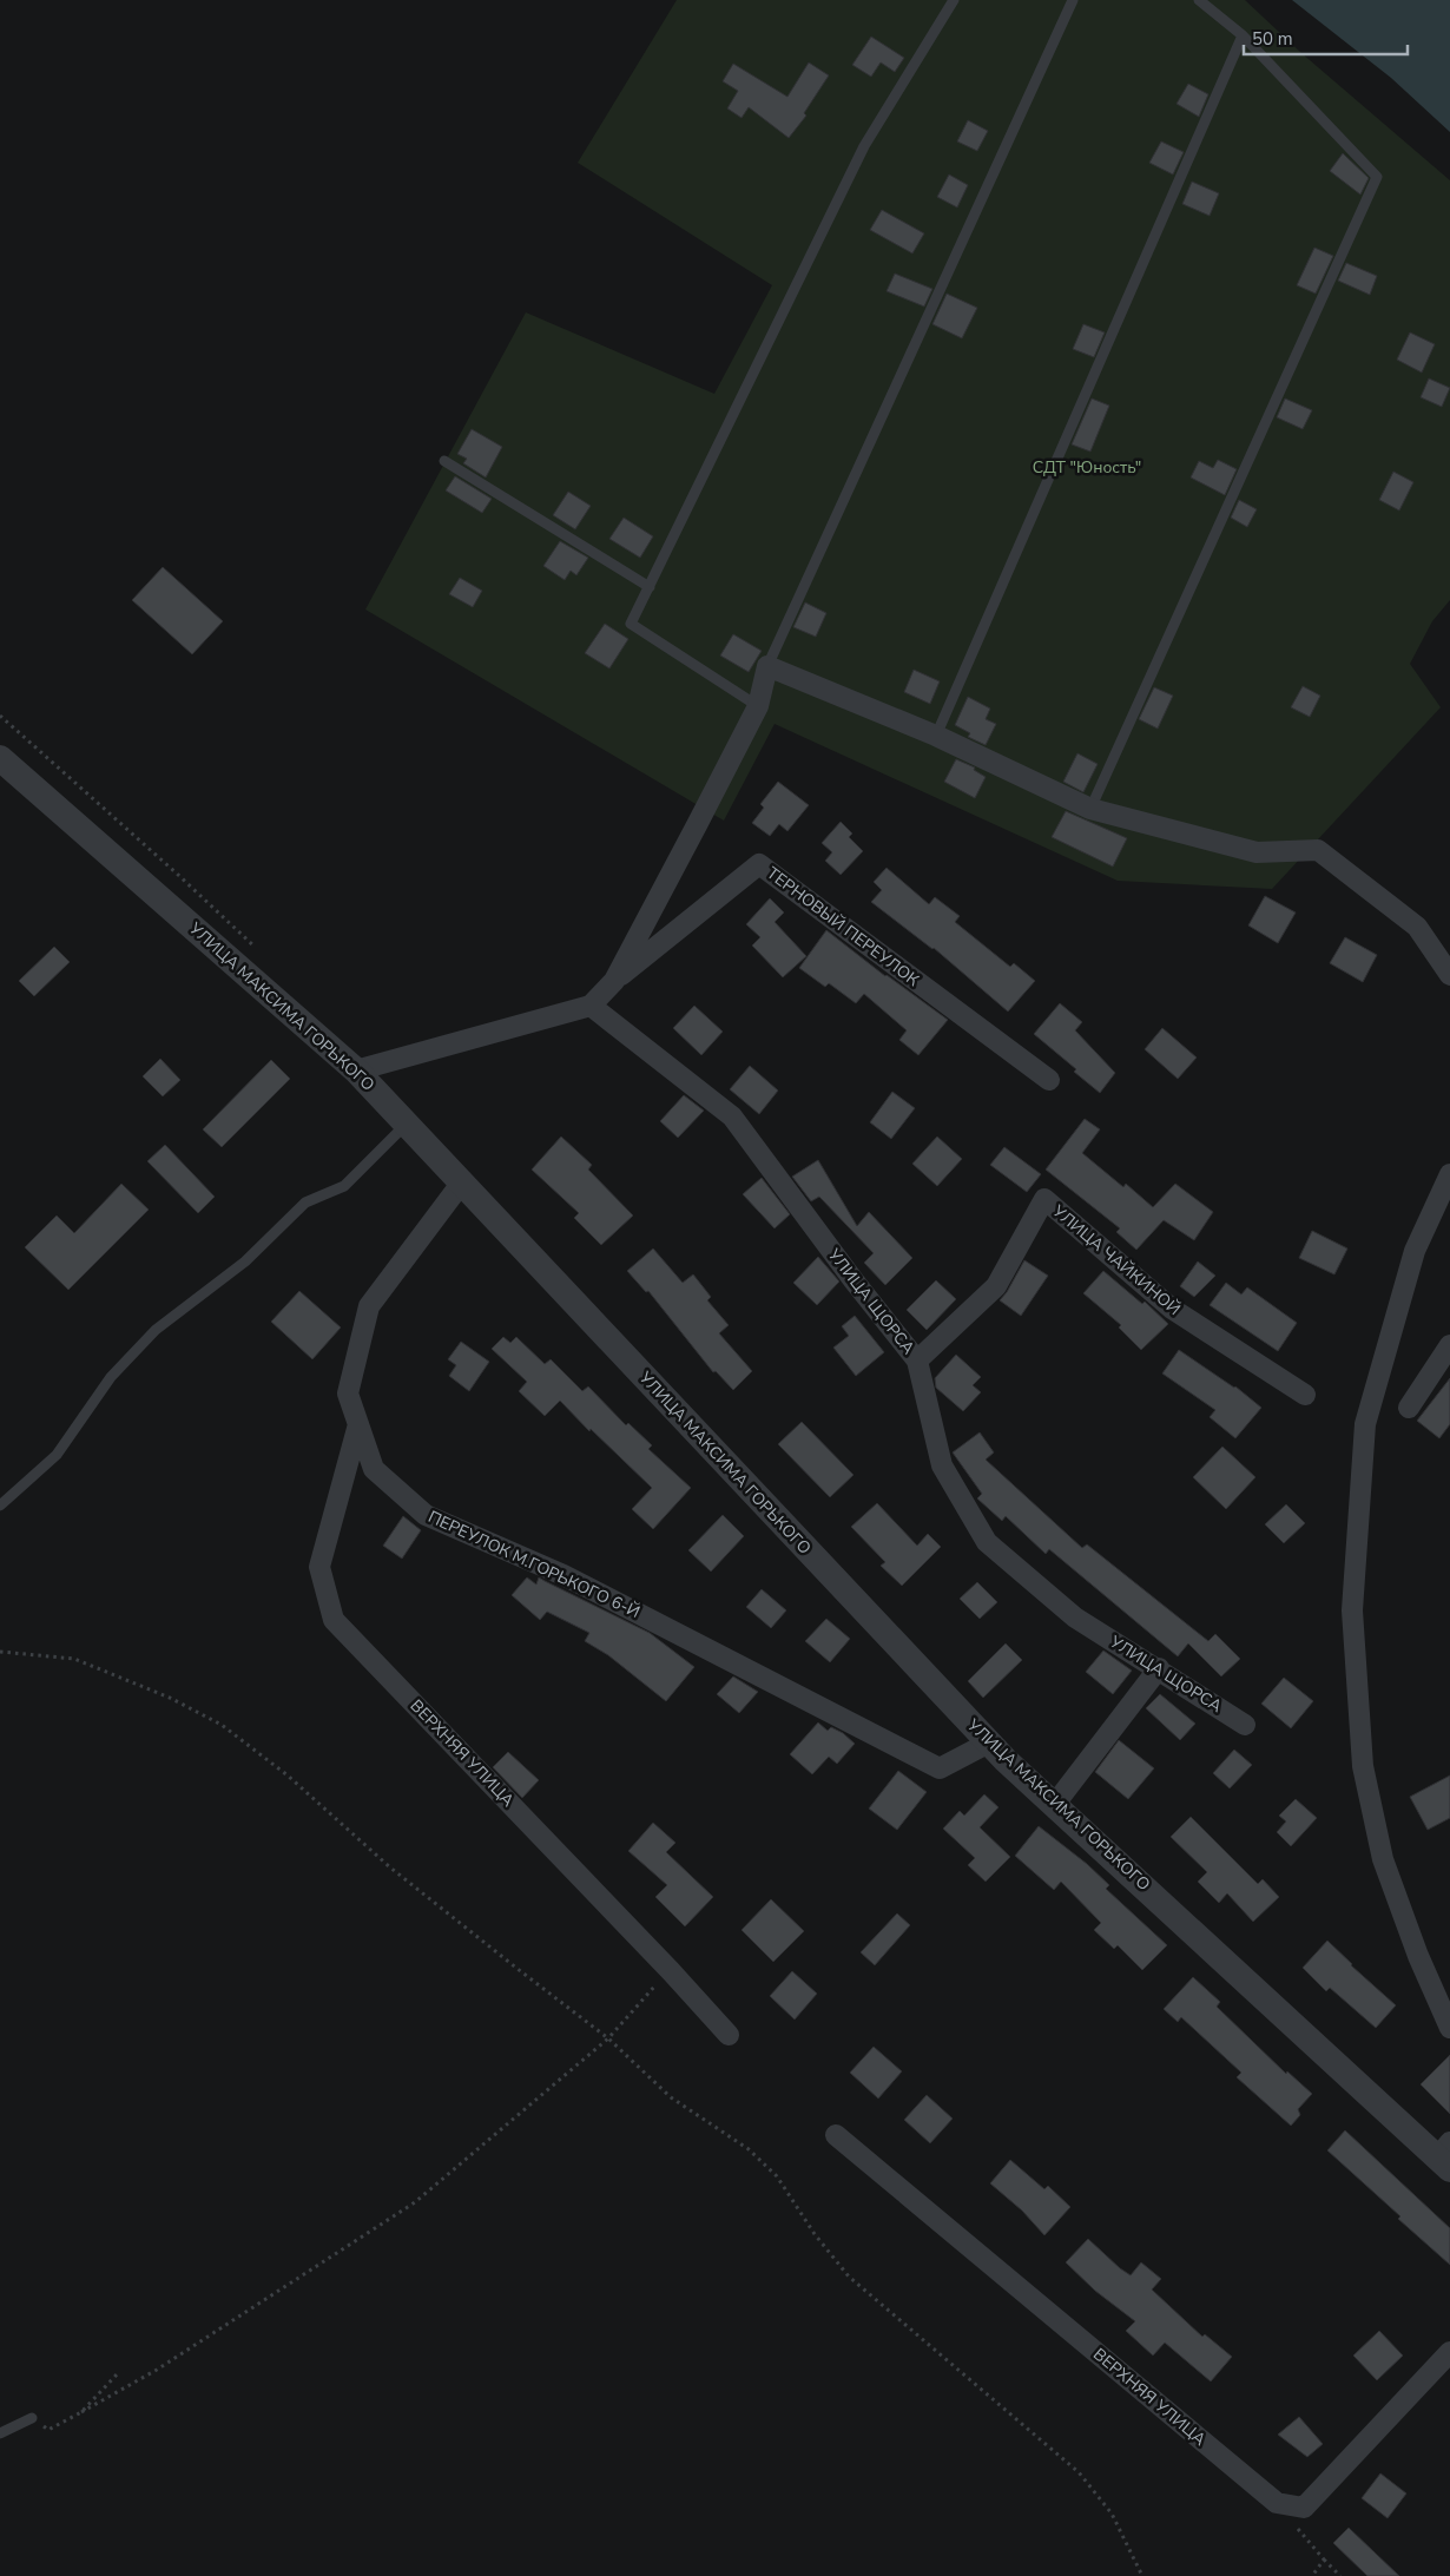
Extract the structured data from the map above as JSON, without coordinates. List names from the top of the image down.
{
  "streets": {
    "street": [
      "ТЕРНОВЫЙ ПЕРЕУЛОК",
      "УЛИЦА МАКСИМА ГОРЬКОГО",
      "УЛИЦА ЧАЙКИНОЙ",
      "УЛИЦА ЩОРСА",
      "ПЕРЕУЛОК М.ГОРЬКОГО 6-Й",
      "ВЕРХНЯЯ УЛИЦА"
    ]
  },
  "crossings": [
    ["УЛИЦА МАКСИМА ГОРЬКОГО", "ПЕРЕУЛОК М.ГОРЬКОГО 6-Й"],
    ["УЛИЦА ЧАЙКИНОЙ", "УЛИЦА ЩОРСА"],
    ["ПЕРЕУЛОК М.ГОРЬКОГО 6-Й", "ВЕРХНЯЯ УЛИЦА"]
  ],
  "parks": ["СДТ \"Юность\""],
  "scale_bar": "50 m"
}
